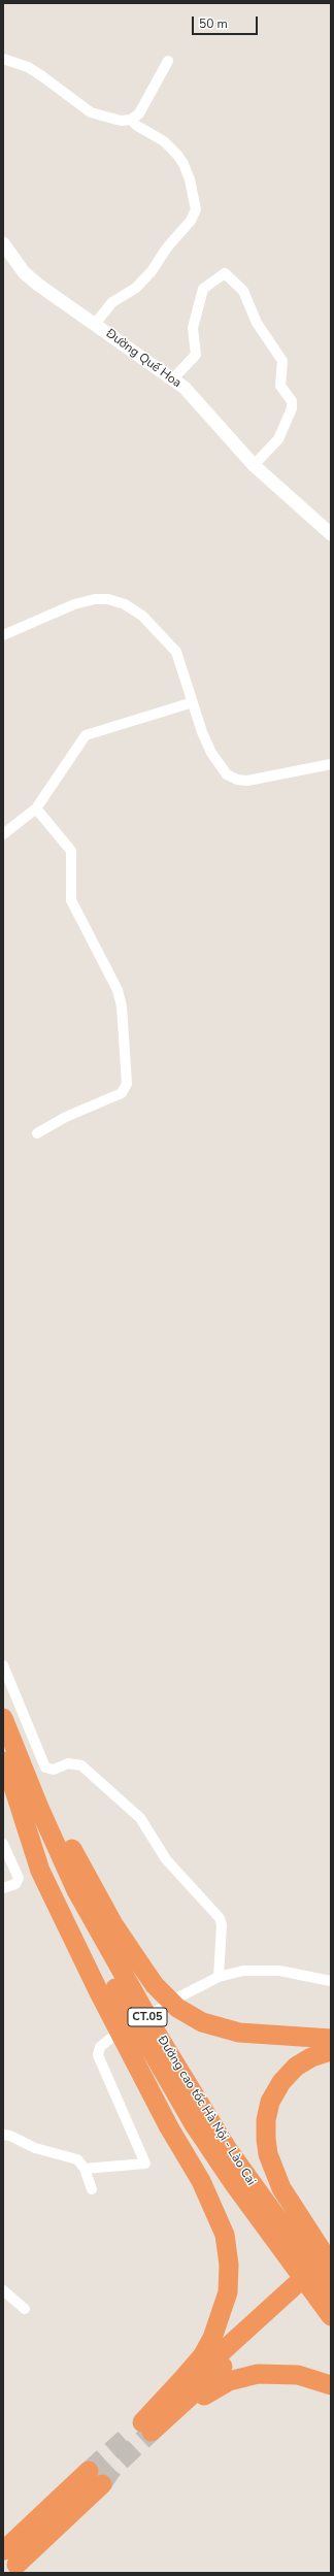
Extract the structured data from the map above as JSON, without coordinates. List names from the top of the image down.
{
  "streets": {
    "highway": ["CT.05", "Đường cao tốc Hà Nội - Lào Cai"],
    "street": ["Đường Quế Hoa"]
  },
  "scale_bar": "50 m"
}
